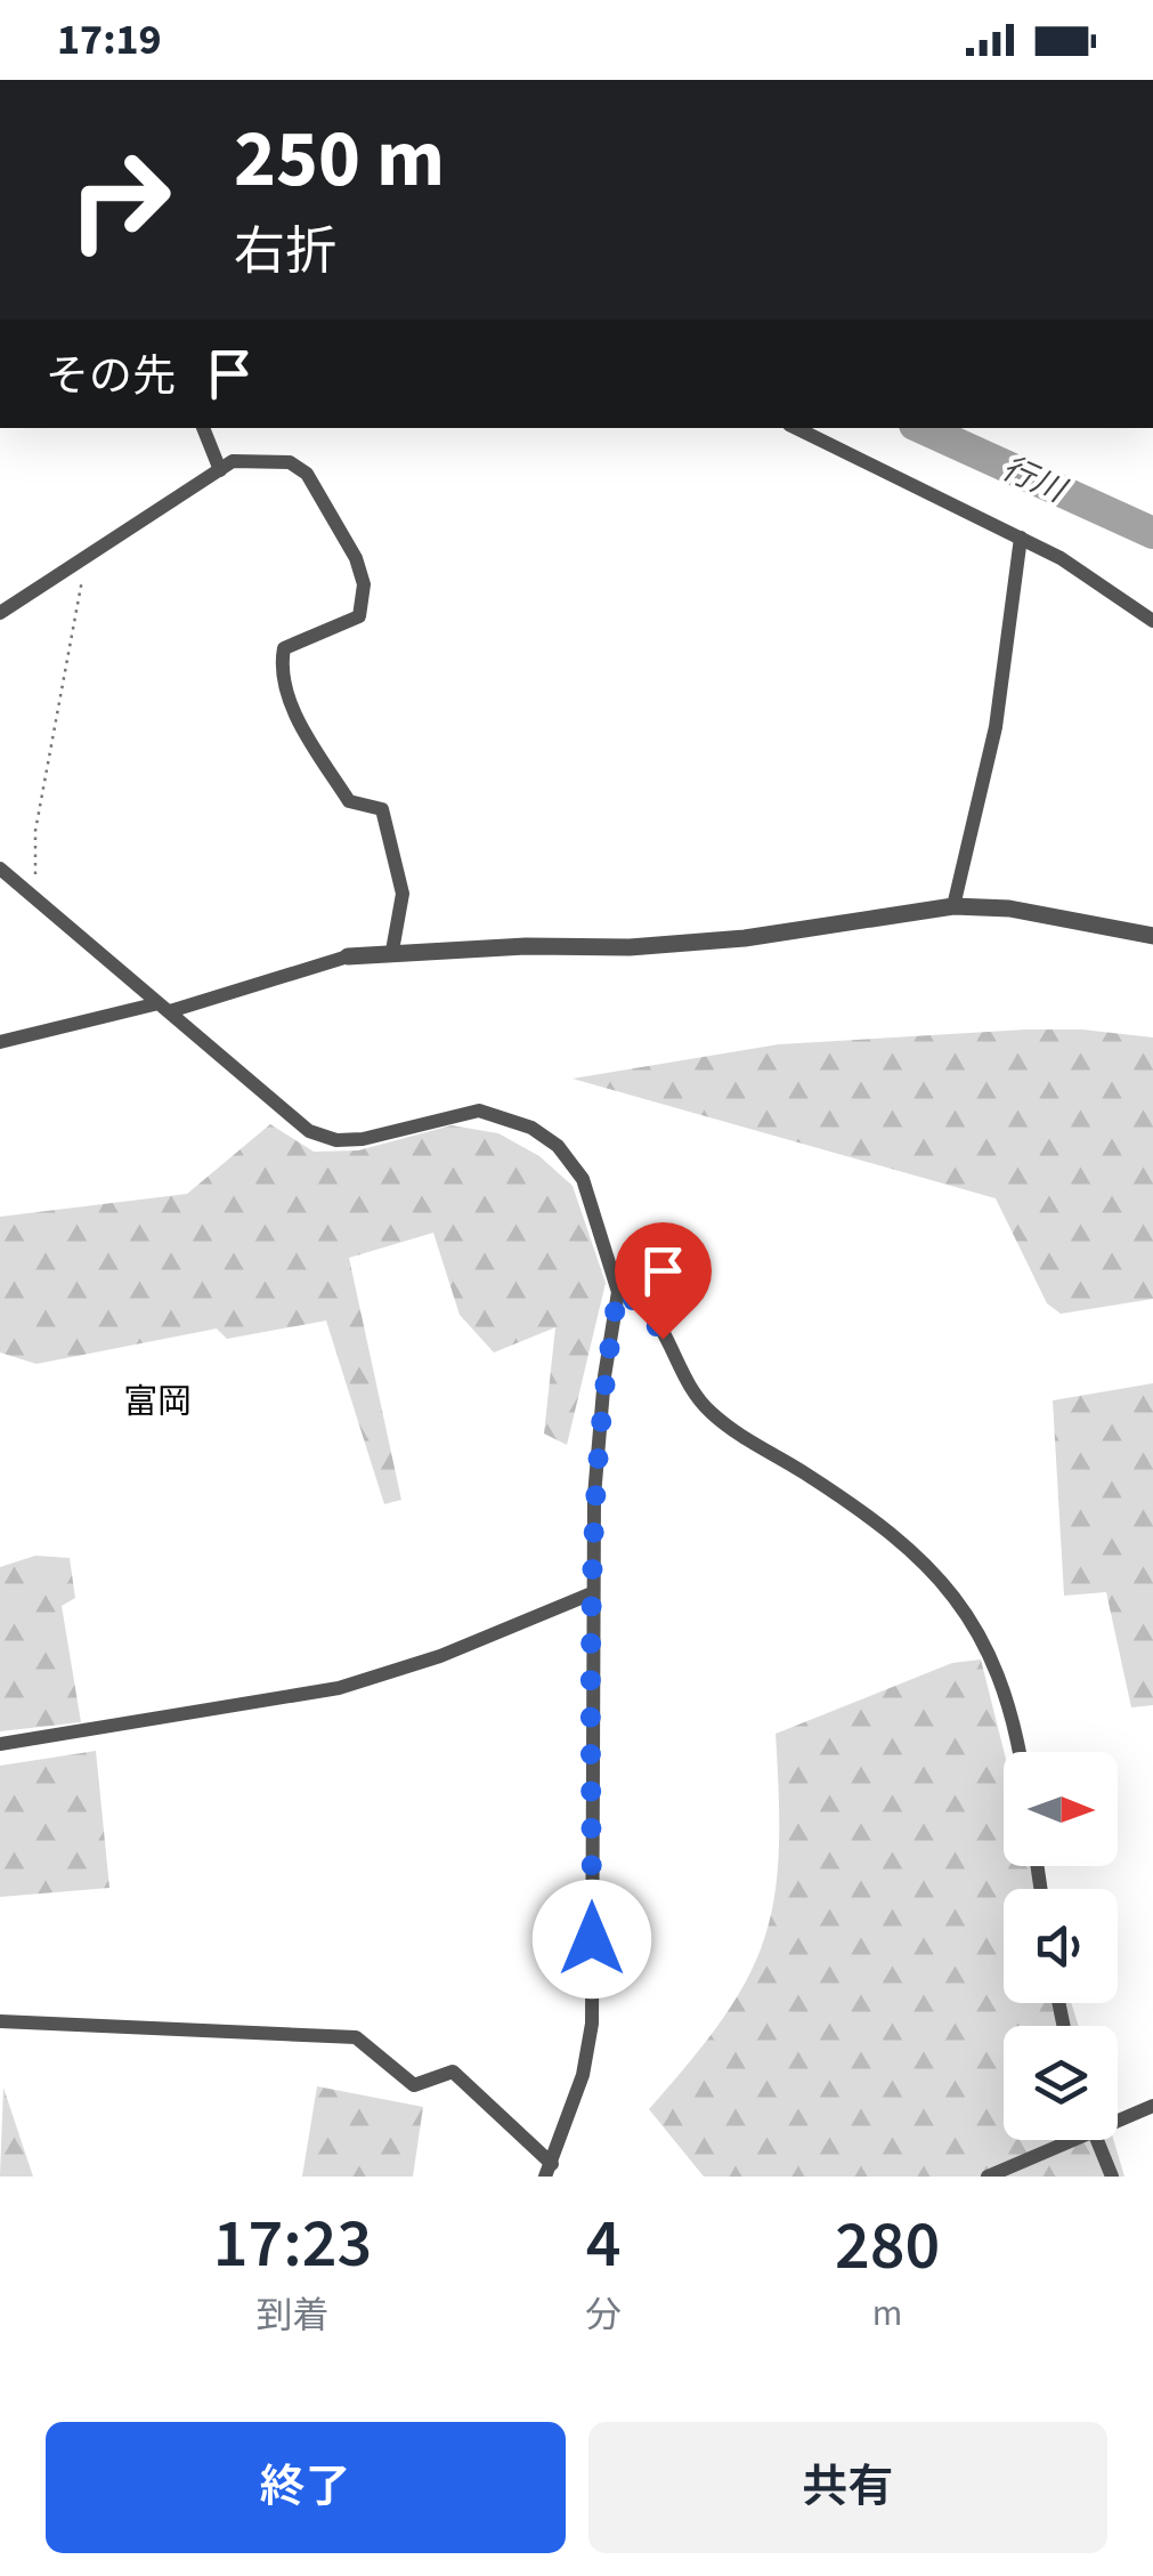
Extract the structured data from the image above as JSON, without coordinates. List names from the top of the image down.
{
  "districts": ["富岡"],
  "water": ["行川"],
  "north": "right",
  "page": {
    "status": "17:19",
    "turn": ["250 m", "右折"],
    "then": "その先",
    "eta": [
      "17:23",
      "到着",
      "4",
      "分",
      "280",
      "m"
    ],
    "buttons": ["終了", "共有"]
  }
}
